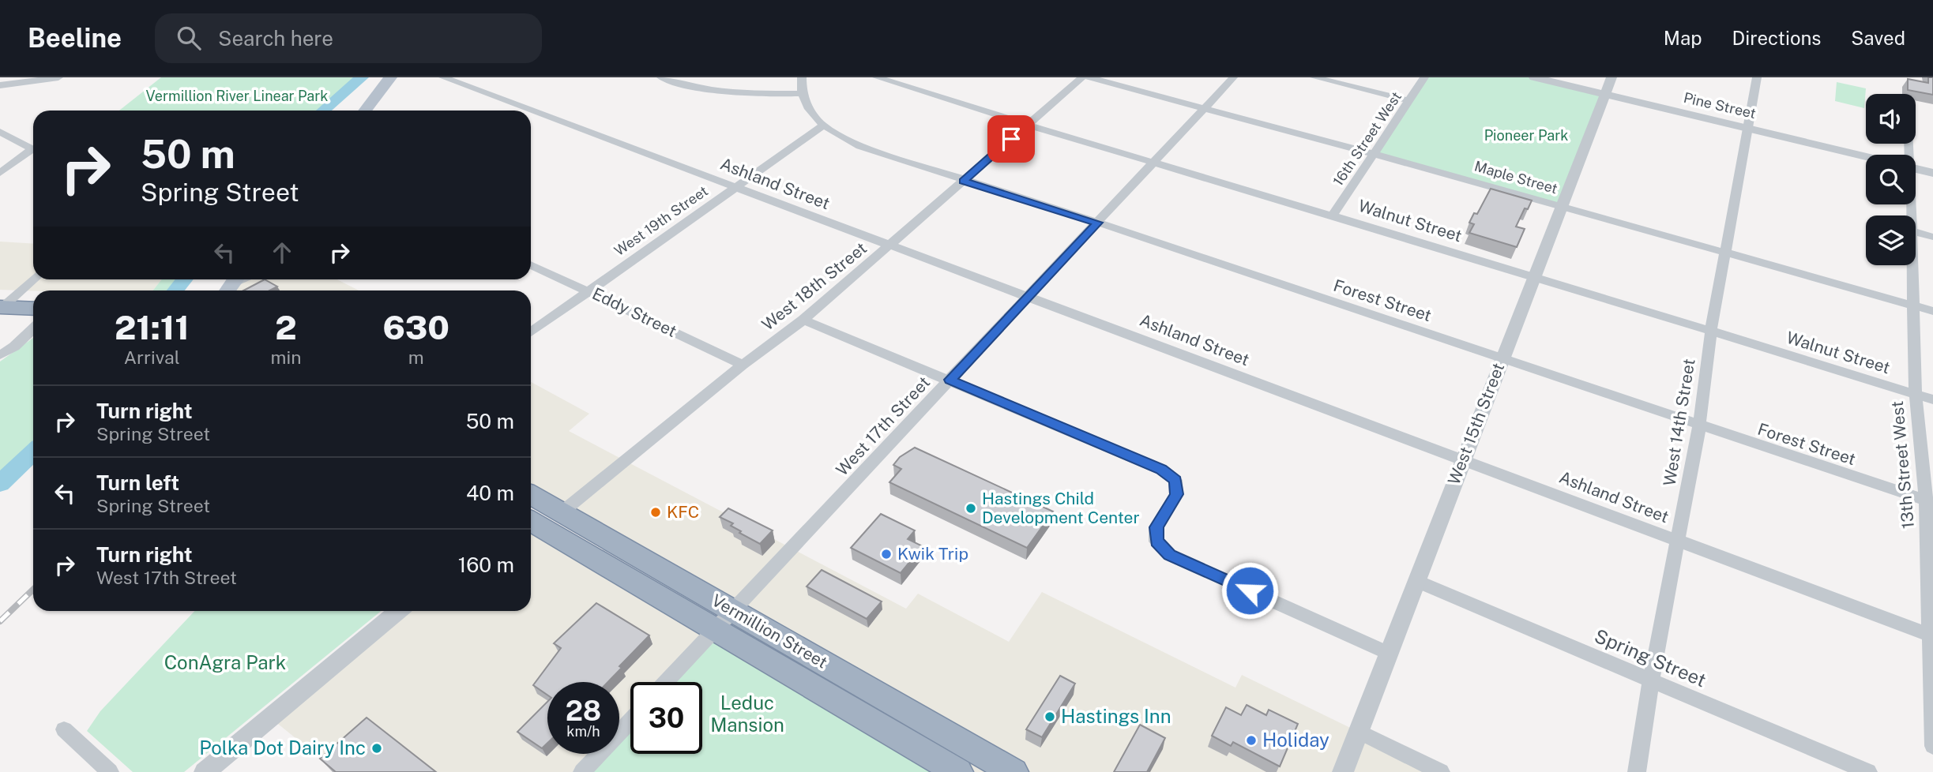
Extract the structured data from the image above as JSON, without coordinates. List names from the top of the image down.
{
  "streets": {
    "highway": ["Vermillion Street"],
    "street": [
      "Pine Street",
      "16th Street West",
      "Maple Street",
      "Ashland Street",
      "West 19th Street",
      "Walnut Street",
      "West 18th Street",
      "Forest Street",
      "Eddy Street",
      "West 14th Street",
      "West 15th Street",
      "West 17th Street",
      "13th Street West",
      "Spring Street"
    ]
  },
  "crossings": [
    ["Pine Street", "West 14th Street"],
    ["Pine Street", "West 15th Street"],
    ["16th Street West", "Maple Street"],
    ["16th Street West", "Walnut Street"],
    ["Maple Street", "West 14th Street"],
    ["Maple Street", "West 15th Street"],
    ["Maple Street", "West 17th Street"],
    ["Maple Street", "13th Street West"],
    ["Ashland Street", "West 19th Street"],
    ["Ashland Street", "West 18th Street"],
    ["Ashland Street", "West 14th Street"],
    ["Ashland Street", "West 15th Street"],
    ["Ashland Street", "West 17th Street"],
    ["Ashland Street", "13th Street West"],
    ["West 19th Street", "Forest Street"],
    ["West 19th Street", "Eddy Street"],
    ["Walnut Street", "West 18th Street"],
    ["Walnut Street", "West 14th Street"],
    ["Walnut Street", "West 15th Street"],
    ["Walnut Street", "West 17th Street"],
    ["Walnut Street", "13th Street West"],
    ["West 18th Street", "Forest Street"],
    ["West 18th Street", "Eddy Street"],
    ["West 18th Street", "Vermillion Street"],
    ["Forest Street", "West 14th Street"],
    ["Forest Street", "West 15th Street"],
    ["Forest Street", "West 17th Street"],
    ["Forest Street", "13th Street West"],
    ["West 14th Street", "Spring Street"],
    ["West 15th Street", "Spring Street"],
    ["West 17th Street", "Vermillion Street"]
  ],
  "parks": [
    "Vermillion River Linear Park",
    "Pioneer Park",
    "ConAgra Park",
    "Leduc Mansion"
  ],
  "places": [
    "Hastings Child Development Center",
    "KFC",
    "Kwik Trip",
    "Hastings Inn",
    "Holiday",
    "Polka Dot Dairy Inc"
  ],
  "page": {
    "header": "Beeline",
    "search": "Search here",
    "nav": ["Map", "Directions", "Saved"],
    "turn": ["50 m", "Spring Street"],
    "eta": [
      "21:11",
      "Arrival",
      "2",
      "min",
      "630",
      "m"
    ],
    "list": [
      {
        "name": "Turn right",
        "note": "Spring Street",
        "value": "50 m"
      },
      {
        "name": "Turn left",
        "note": "Spring Street",
        "value": "40 m"
      },
      {
        "name": "Turn right",
        "note": "West 17th Street",
        "value": "160 m"
      }
    ],
    "speed": "28 km/h",
    "limit": "30"
  }
}
